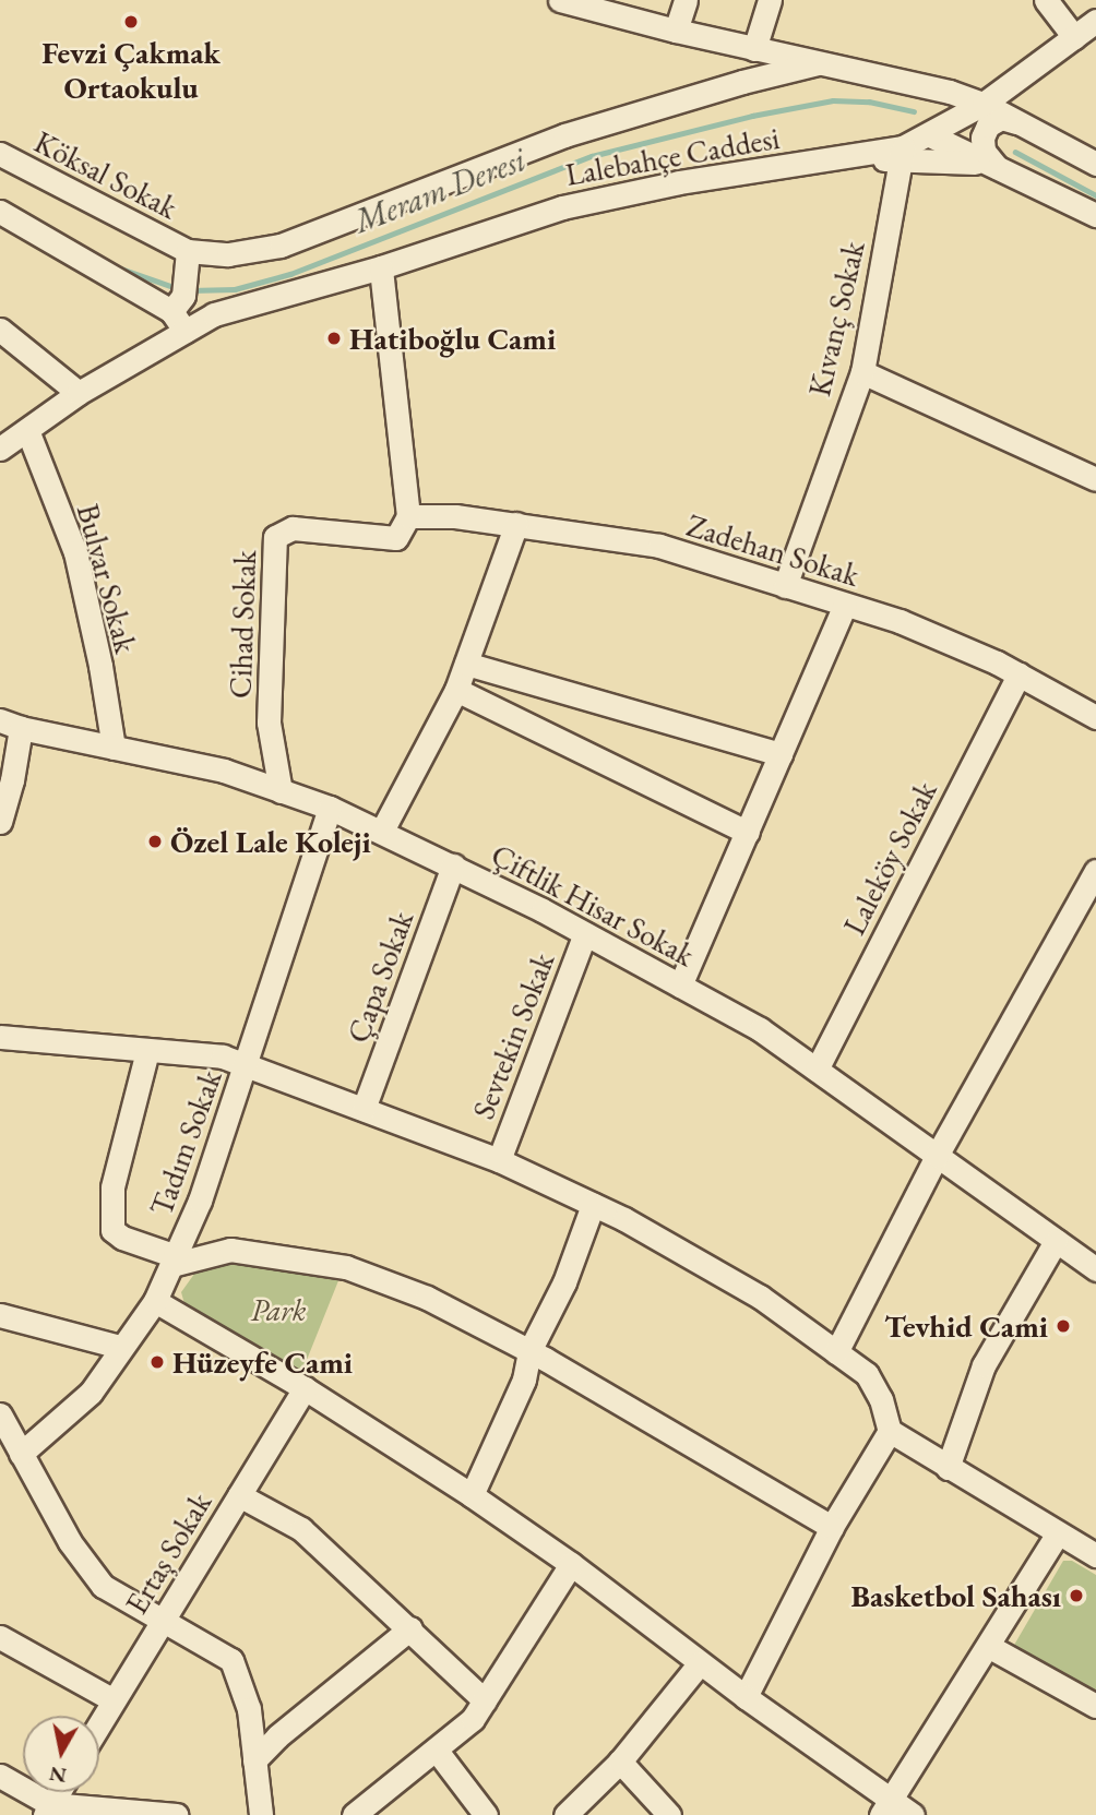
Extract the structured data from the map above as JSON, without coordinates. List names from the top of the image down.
{
  "streets": {
    "street": [
      "Lalebahçe Caddesi",
      "Köksal Sokak",
      "Kıvanç Sokak",
      "Zadehan Sokak",
      "Bulvar Sokak",
      "Cihad Sokak",
      "Laleköy Sokak",
      "Çiftlik Hisar Sokak",
      "Çapa Sokak",
      "Sevtekin Sokak",
      "Tadım Sokak",
      "Ertaş Sokak"
    ]
  },
  "crossings": [
    ["Lalebahçe Caddesi", "Köksal Sokak"],
    ["Lalebahçe Caddesi", "Kıvanç Sokak"],
    ["Lalebahçe Caddesi", "Bulvar Sokak"],
    ["Kıvanç Sokak", "Zadehan Sokak"],
    ["Zadehan Sokak", "Cihad Sokak"],
    ["Zadehan Sokak", "Laleköy Sokak"],
    ["Bulvar Sokak", "Çiftlik Hisar Sokak"],
    ["Cihad Sokak", "Çiftlik Hisar Sokak"],
    ["Laleköy Sokak", "Çiftlik Hisar Sokak"],
    ["Çiftlik Hisar Sokak", "Çapa Sokak"],
    ["Çiftlik Hisar Sokak", "Sevtekin Sokak"],
    ["Çiftlik Hisar Sokak", "Tadım Sokak"]
  ],
  "water": ["Meram Deresi"],
  "parks": ["Park"],
  "places": [
    "Fevzi Çakmak Ortaokulu",
    "Hatiboğlu Cami",
    "Özel Lale Koleji",
    "Tevhid Cami",
    "Hüzeyfe Cami",
    "Basketbol Sahası"
  ],
  "north": "bottom"
}
